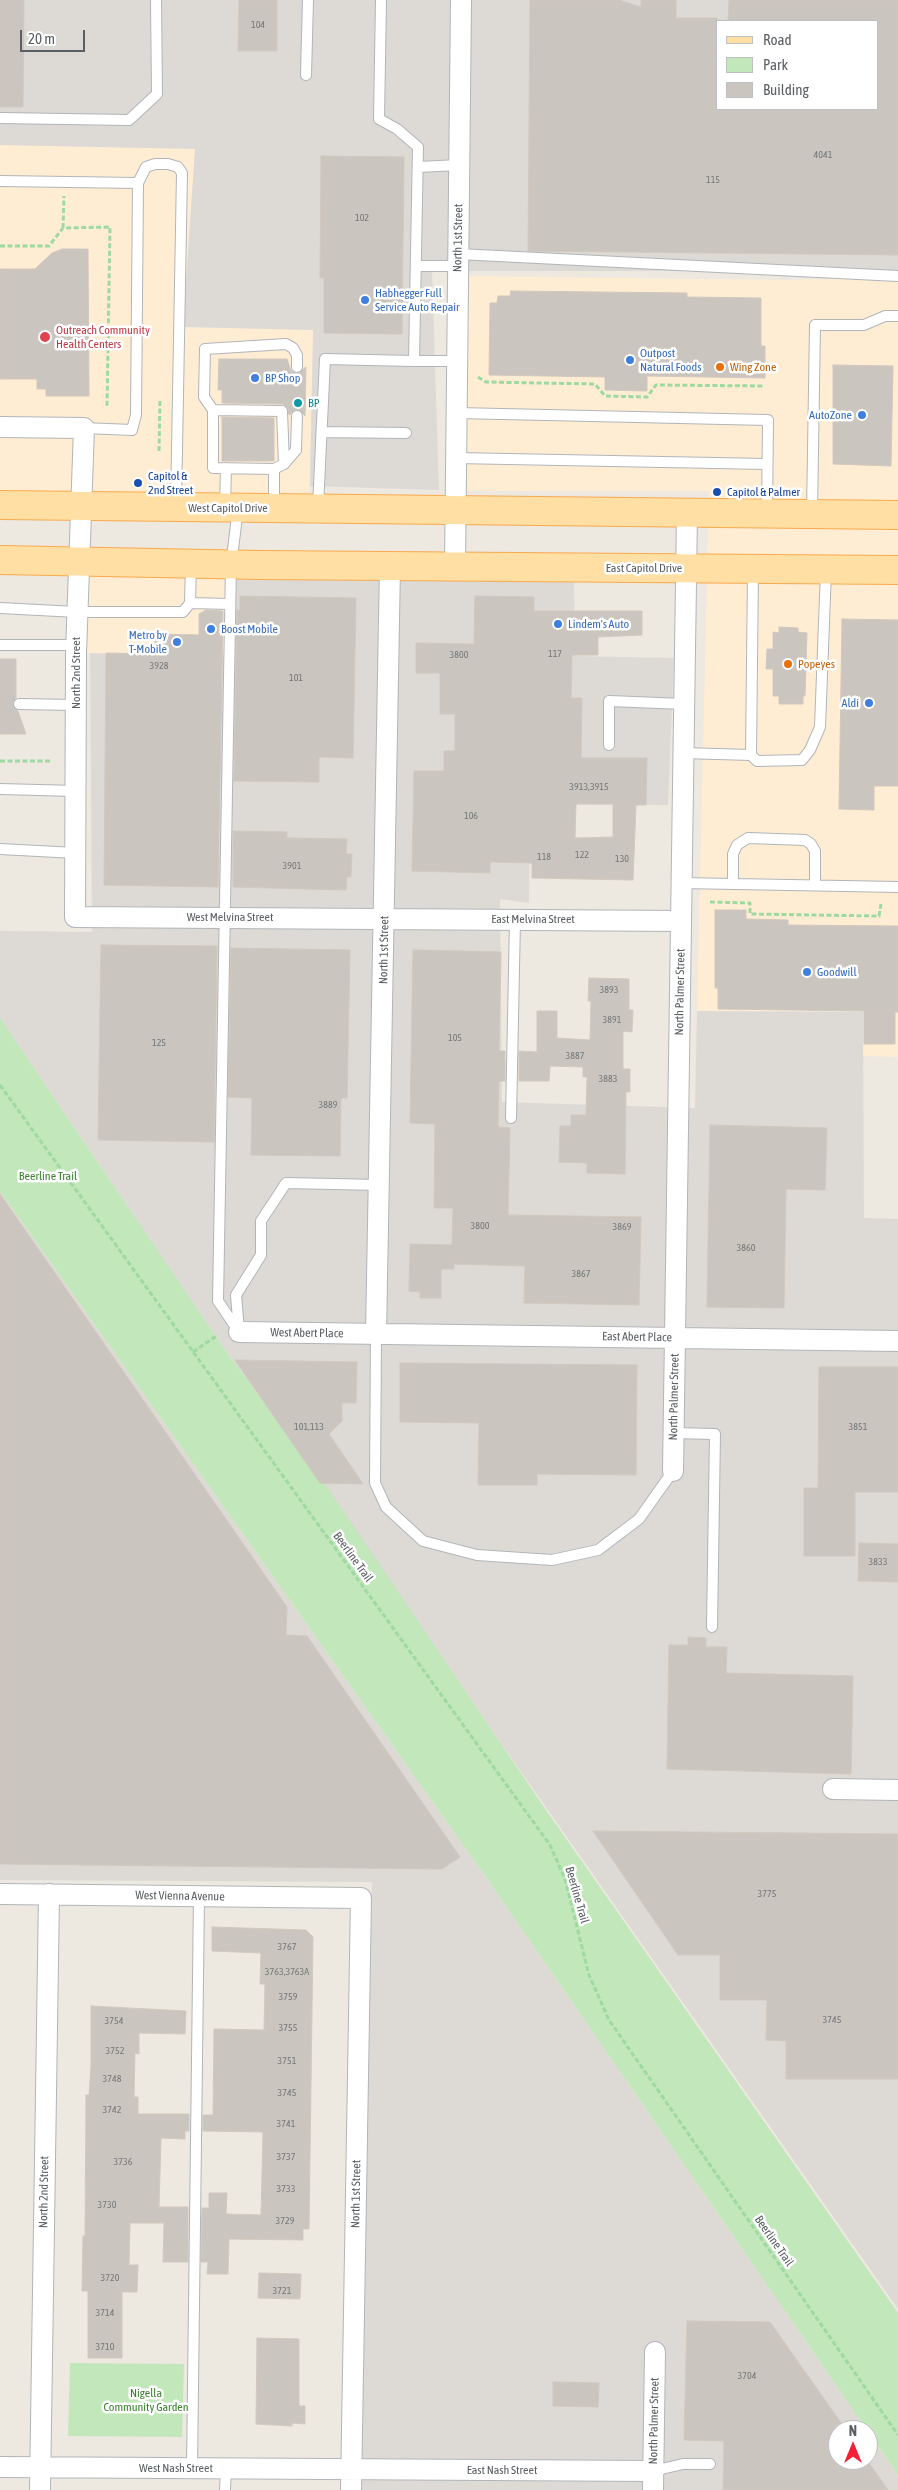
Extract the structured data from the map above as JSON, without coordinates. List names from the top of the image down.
{
  "streets": {
    "main road": ["West Capitol Drive", "East Capitol Drive"],
    "street": [
      "North 1st Street",
      "North 2nd Street",
      "West Melvina Street",
      "East Melvina Street",
      "North Palmer Street",
      "West Abert Place",
      "East Abert Place",
      "West Vienna Avenue",
      "West Nash Street",
      "East Nash Street"
    ],
    "path": ["Beerline Trail"]
  },
  "crossings": [
    ["North 1st Street", "West Capitol Drive"],
    ["North 1st Street", "East Capitol Drive"],
    ["North 1st Street", "West Melvina Street"],
    ["North 1st Street", "East Melvina Street"],
    ["North 1st Street", "West Abert Place"],
    ["North 1st Street", "East Abert Place"],
    ["North 1st Street", "West Vienna Avenue"],
    ["North 1st Street", "West Nash Street"],
    ["North 1st Street", "East Nash Street"],
    ["West Capitol Drive", "North 2nd Street"],
    ["East Capitol Drive", "North Palmer Street"],
    ["North 2nd Street", "West Melvina Street"],
    ["North 2nd Street", "West Vienna Avenue"],
    ["North 2nd Street", "West Nash Street"],
    ["West Melvina Street", "East Melvina Street"],
    ["East Melvina Street", "North Palmer Street"],
    ["North Palmer Street", "East Abert Place"],
    ["North Palmer Street", "East Nash Street"],
    ["West Abert Place", "East Abert Place"],
    ["West Nash Street", "East Nash Street"]
  ],
  "parks": ["Beerline Trail", "Nigella Community Garden"],
  "places": [
    "Habhegger Full Service Auto Repair",
    "Outreach Community Health Centers",
    "Outpost Natural Foods",
    "Wing Zone",
    "BP Shop",
    "BP",
    "AutoZone",
    "Capitol & 2nd Street",
    "Capitol & Palmer",
    "Lindem's Auto",
    "Boost Mobile",
    "Metro by T-Mobile",
    "Popeyes",
    "Aldi",
    "Goodwill"
  ],
  "house_numbers": [
    "104",
    "4041",
    "115",
    "102",
    "117",
    "3800",
    "3928",
    "101",
    "3913,3915",
    "106",
    "122",
    "118",
    "130",
    "3901",
    "3893",
    "3891",
    "105",
    "125",
    "3887",
    "3883",
    "3889",
    "3800",
    "3869",
    "3860",
    "3867",
    "101,113",
    "3851",
    "3833",
    "3775",
    "3767",
    "3763,3763A",
    "3759",
    "3745",
    "3754",
    "3755",
    "3752",
    "3751",
    "3748",
    "3745",
    "3742",
    "3741",
    "3737",
    "3736",
    "3733",
    "3730",
    "3729",
    "3720",
    "3721",
    "3714",
    "3710",
    "3704"
  ],
  "legend": ["Road", "Park", "Building"],
  "scale_bar": "20 m",
  "north": "top"
}
